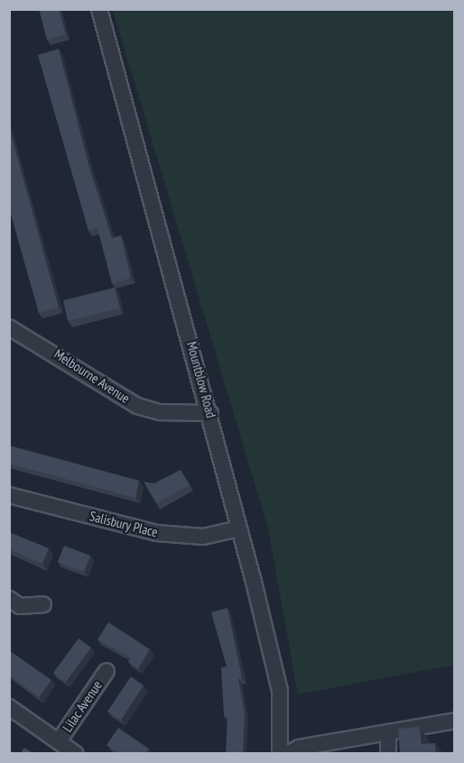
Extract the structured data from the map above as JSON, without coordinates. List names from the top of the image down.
{
  "streets": {
    "street": [
      "Melbourne Avenue",
      "Mountblow Road",
      "Salisbury Place",
      "Lilac Avenue"
    ]
  },
  "crossings": [
    ["Melbourne Avenue", "Mountblow Road"],
    ["Mountblow Road", "Salisbury Place"]
  ]
}
